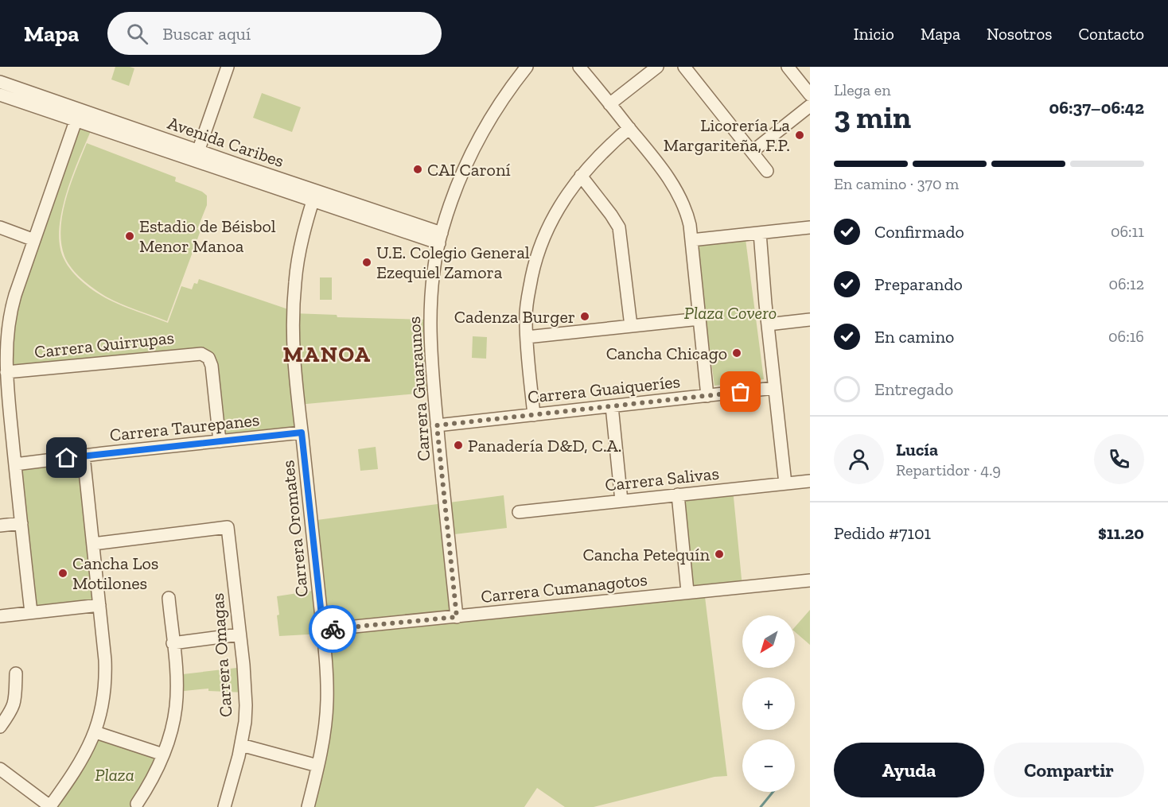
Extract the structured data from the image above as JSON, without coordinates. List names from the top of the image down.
{
  "streets": {
    "street": [
      "Avenida Caribes",
      "Carrera Quirrupas",
      "Carrera Guaraunos",
      "Carrera Guaiqueríes",
      "Carrera Taurepanes",
      "Carrera Salivas",
      "Carrera Oromates",
      "Carrera Cumanagotos",
      "Carrera Omagas"
    ]
  },
  "crossings": [
    ["Avenida Caribes", "Carrera Guaraunos"],
    ["Avenida Caribes", "Carrera Oromates"],
    ["Carrera Quirrupas", "Carrera Taurepanes"],
    ["Carrera Guaraunos", "Carrera Guaiqueríes"],
    ["Carrera Guaraunos", "Carrera Cumanagotos"],
    ["Carrera Taurepanes", "Carrera Oromates"],
    ["Carrera Oromates", "Carrera Cumanagotos"]
  ],
  "districts": ["MANOA"],
  "parks": ["Plaza Covero", "Plaza"],
  "places": [
    "Licorería La Margariteña, F.P.",
    "CAI Caroní",
    "Estadio de Béisbol Menor Manoa",
    "U.E. Colegio General Ezequiel Zamora",
    "Cadenza Burger",
    "Cancha Chicago",
    "Panadería D&D, C.A.",
    "Cancha Petequín",
    "Cancha Los Motilones"
  ],
  "north": "bottom left",
  "page": {
    "header": "Mapa",
    "search": "Buscar aquí",
    "nav": [
      "Inicio",
      "Mapa",
      "Nosotros",
      "Contacto"
    ],
    "heading": ["3 min", "Llega en", "06:37–06:42"],
    "panel": [
      "Lucía",
      "Repartidor · 4.9",
      "Pedido #7101",
      "$11.20"
    ],
    "bar": "En camino · 370 m",
    "list": [
      ["Confirmado", "06:11"],
      ["Preparando", "06:12"],
      ["En camino", "06:16"],
      "Entregado"
    ],
    "map_buttons": ["+", "−"],
    "buttons": ["Ayuda", "Compartir"]
  }
}
